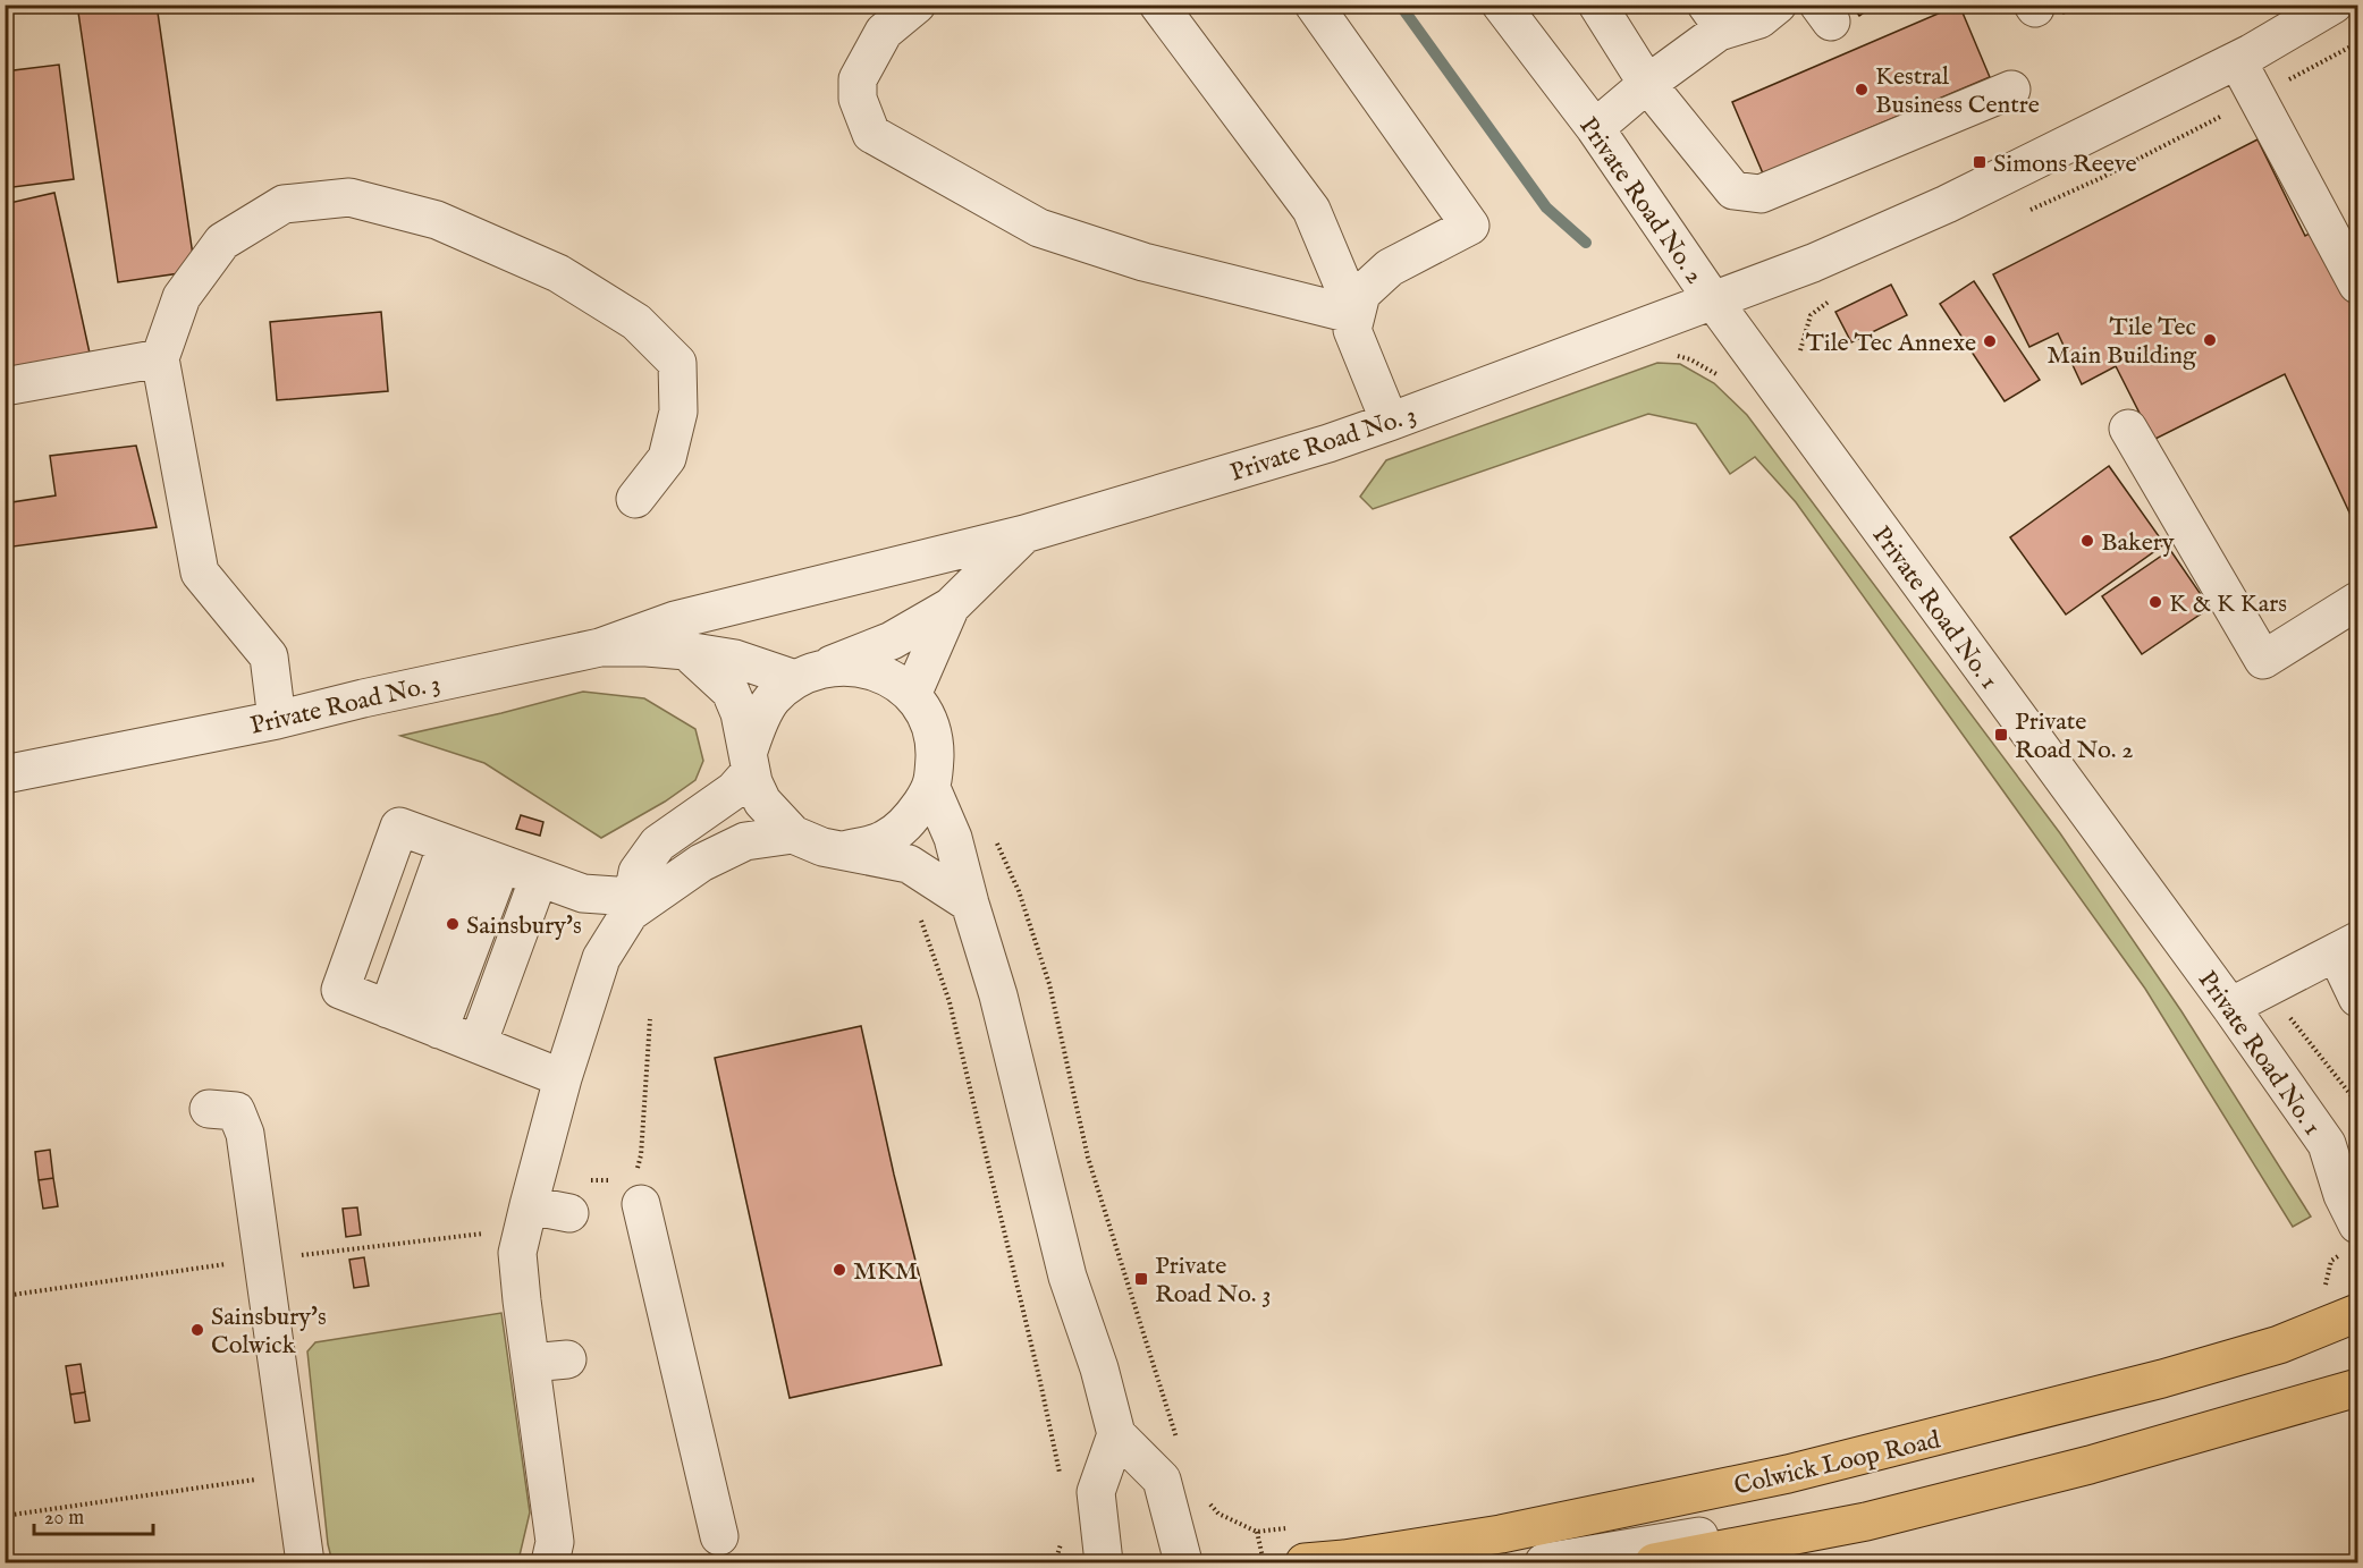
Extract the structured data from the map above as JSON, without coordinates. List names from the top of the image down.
{
  "streets": {
    "main road": ["Colwick Loop Road"],
    "street": ["Private Road No. 2", "Private Road No. 3", "Private Road No. 1"]
  },
  "crossings": [
    ["Private Road No. 2", "Private Road No. 3"],
    ["Private Road No. 2", "Private Road No. 1"],
    ["Private Road No. 3", "Private Road No. 1"]
  ],
  "places": {
    "other": [
      "Kestral Business Centre",
      "Tile Tec Main Building",
      "Tile Tec Annexe",
      "Bakery",
      "K & K Kars",
      "Sainsbury's",
      "MKM",
      "Sainsbury's Colwick"
    ],
    "transit": ["Simons Reeve", "Private Road No. 2", "Private Road No. 3"]
  },
  "scale_bar": "20 m"
}
